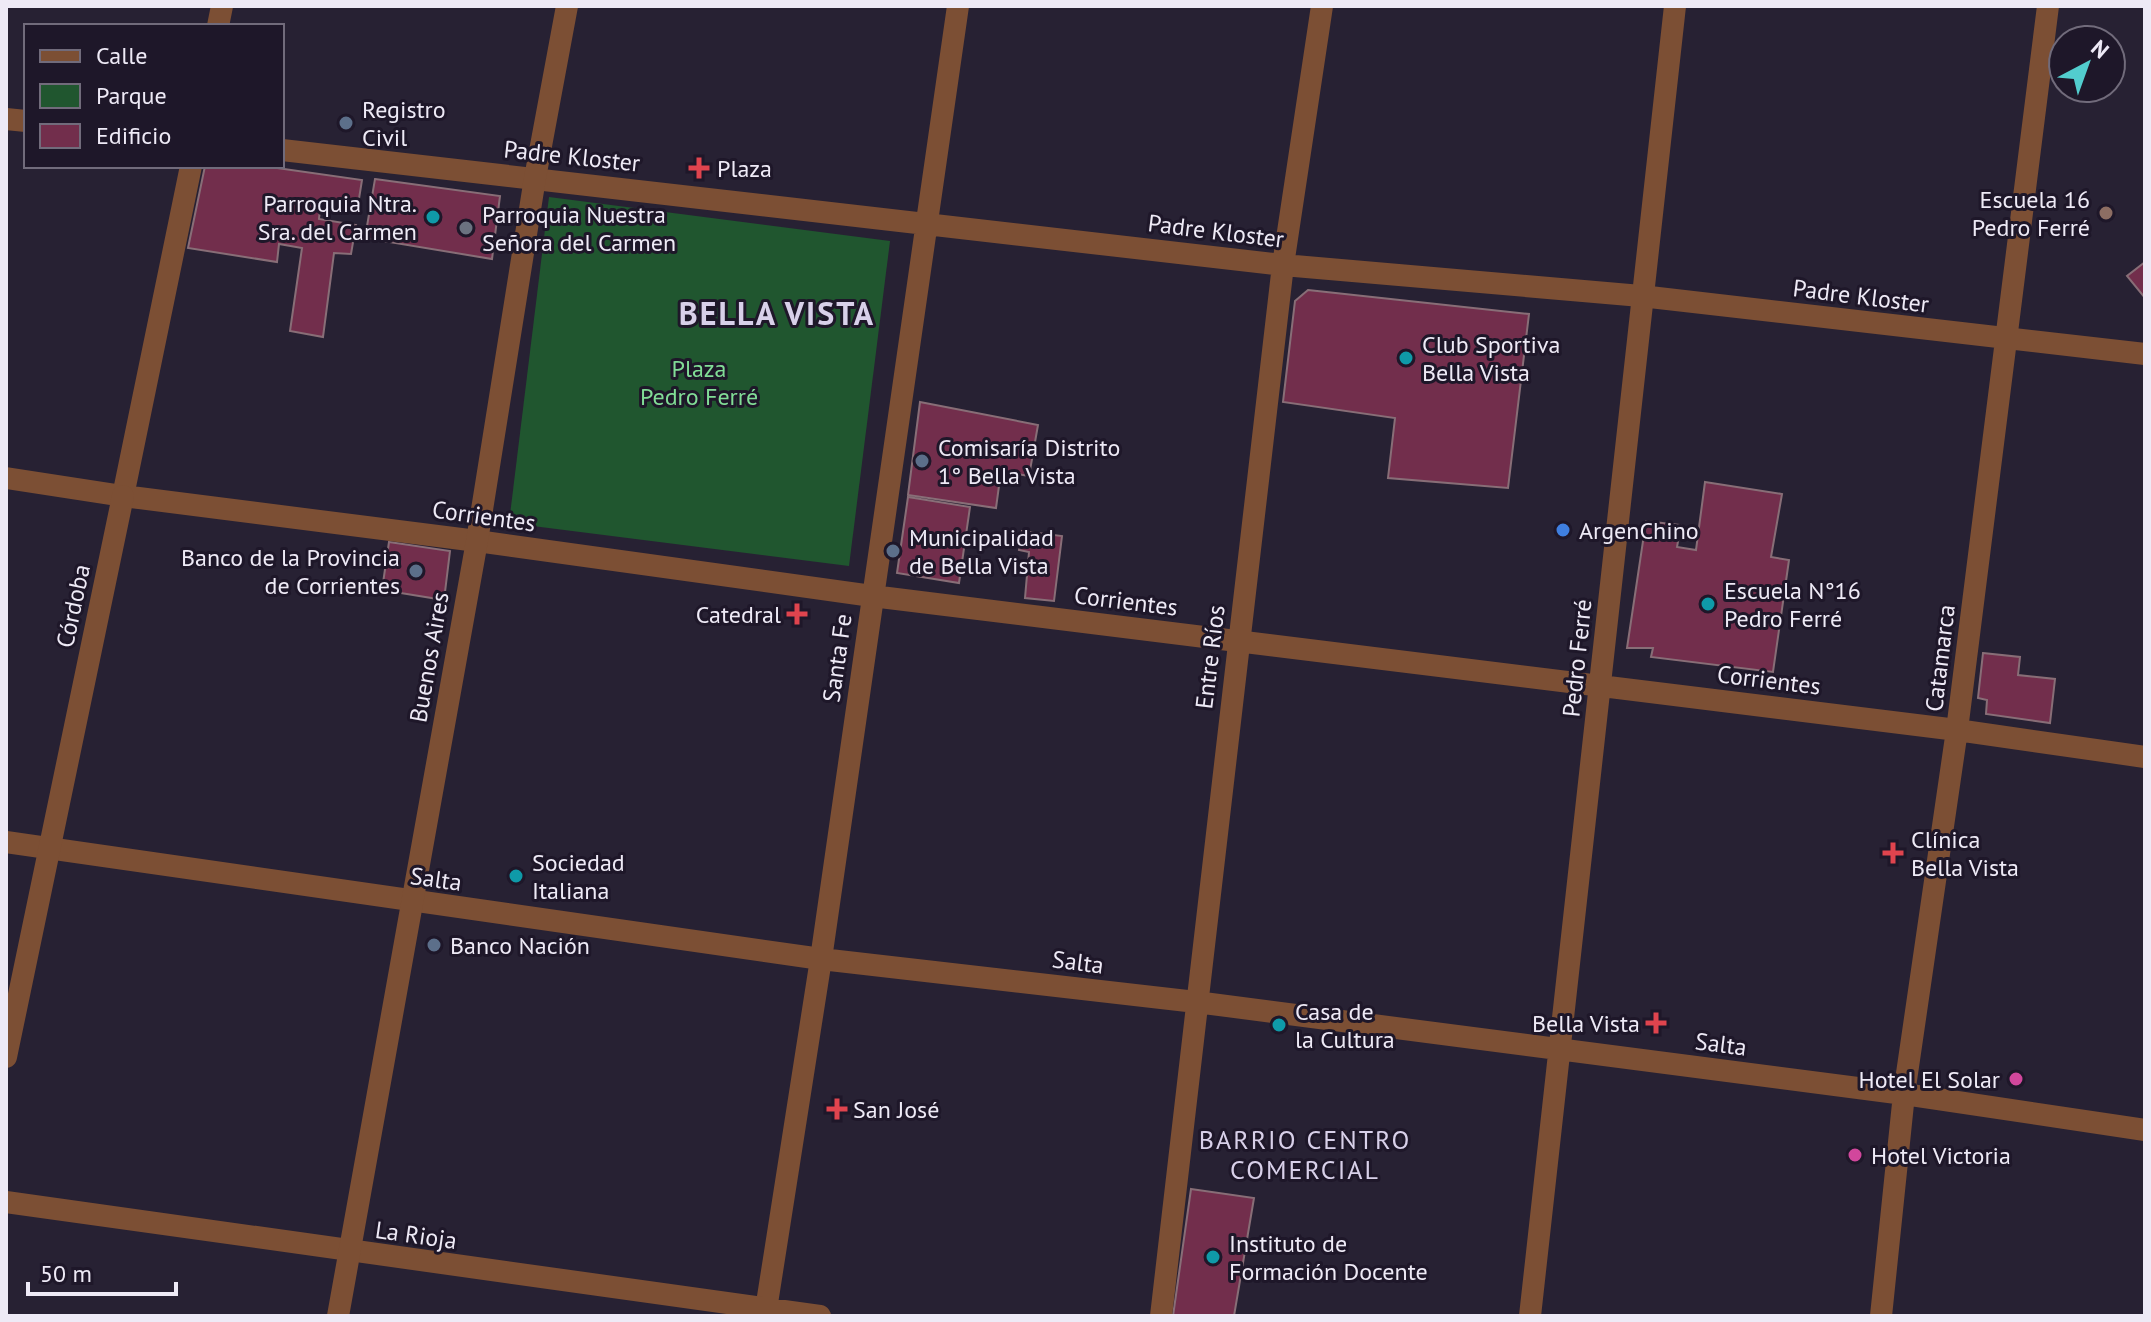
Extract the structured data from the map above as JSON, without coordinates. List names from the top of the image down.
{
  "streets": {
    "street": [
      "Padre Kloster",
      "Corrientes",
      "Córdoba",
      "Buenos Aires",
      "Entre Ríos",
      "Santa Fe",
      "Pedro Ferré",
      "Catamarca",
      "Salta",
      "La Rioja"
    ]
  },
  "crossings": [
    ["Padre Kloster", "Buenos Aires"],
    ["Padre Kloster", "Entre Ríos"],
    ["Padre Kloster", "Santa Fe"],
    ["Padre Kloster", "Pedro Ferré"],
    ["Padre Kloster", "Catamarca"],
    ["Corrientes", "Córdoba"],
    ["Corrientes", "Buenos Aires"],
    ["Corrientes", "Entre Ríos"],
    ["Corrientes", "Santa Fe"],
    ["Corrientes", "Pedro Ferré"],
    ["Corrientes", "Catamarca"],
    ["Córdoba", "Salta"],
    ["Buenos Aires", "Salta"],
    ["Buenos Aires", "La Rioja"],
    ["Entre Ríos", "Salta"],
    ["Santa Fe", "Salta"],
    ["Santa Fe", "La Rioja"],
    ["Pedro Ferré", "Salta"],
    ["Catamarca", "Salta"]
  ],
  "districts": ["BELLA VISTA", "BARRIO CENTRO COMERCIAL"],
  "parks": ["Plaza Pedro Ferré"],
  "places": {
    "other": [
      "Registro Civil",
      "Escuela 16 Pedro Ferré",
      "Parroquia Ntra. Sra. del Carmen",
      "Parroquia Nuestra Señora del Carmen",
      "Club Sportiva Bella Vista",
      "Comisaría Distrito 1° Bella Vista",
      "ArgenChino",
      "Municipalidad de Bella Vista",
      "Banco de la Provincia de Corrientes",
      "Escuela N°16 Pedro Ferré",
      "Sociedad Italiana",
      "Banco Nación",
      "Casa de la Cultura",
      "Hotel El Solar",
      "Hotel Victoria",
      "Instituto de Formación Docente"
    ],
    "health": [
      "Plaza",
      "Catedral",
      "Clínica Bella Vista",
      "Bella Vista",
      "San José"
    ]
  },
  "legend": ["Calle", "Parque", "Edificio"],
  "scale_bar": "50 m",
  "north": "top right"
}
